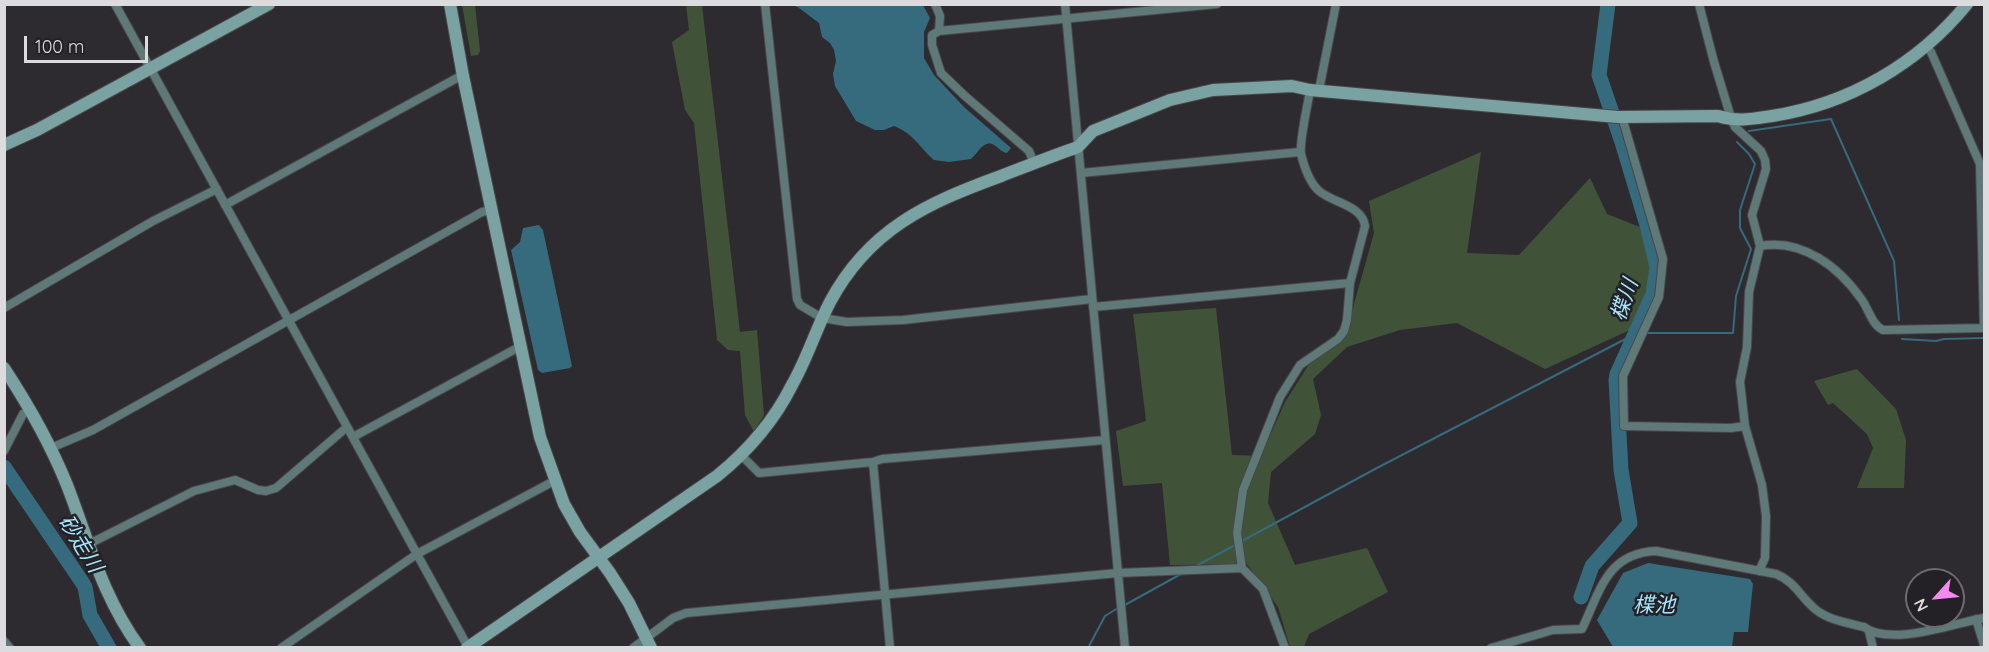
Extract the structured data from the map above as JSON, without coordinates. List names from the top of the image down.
{
  "water": ["楪川", "砂走川", "楪池"],
  "scale_bar": "100 m",
  "north": "bottom left"
}
